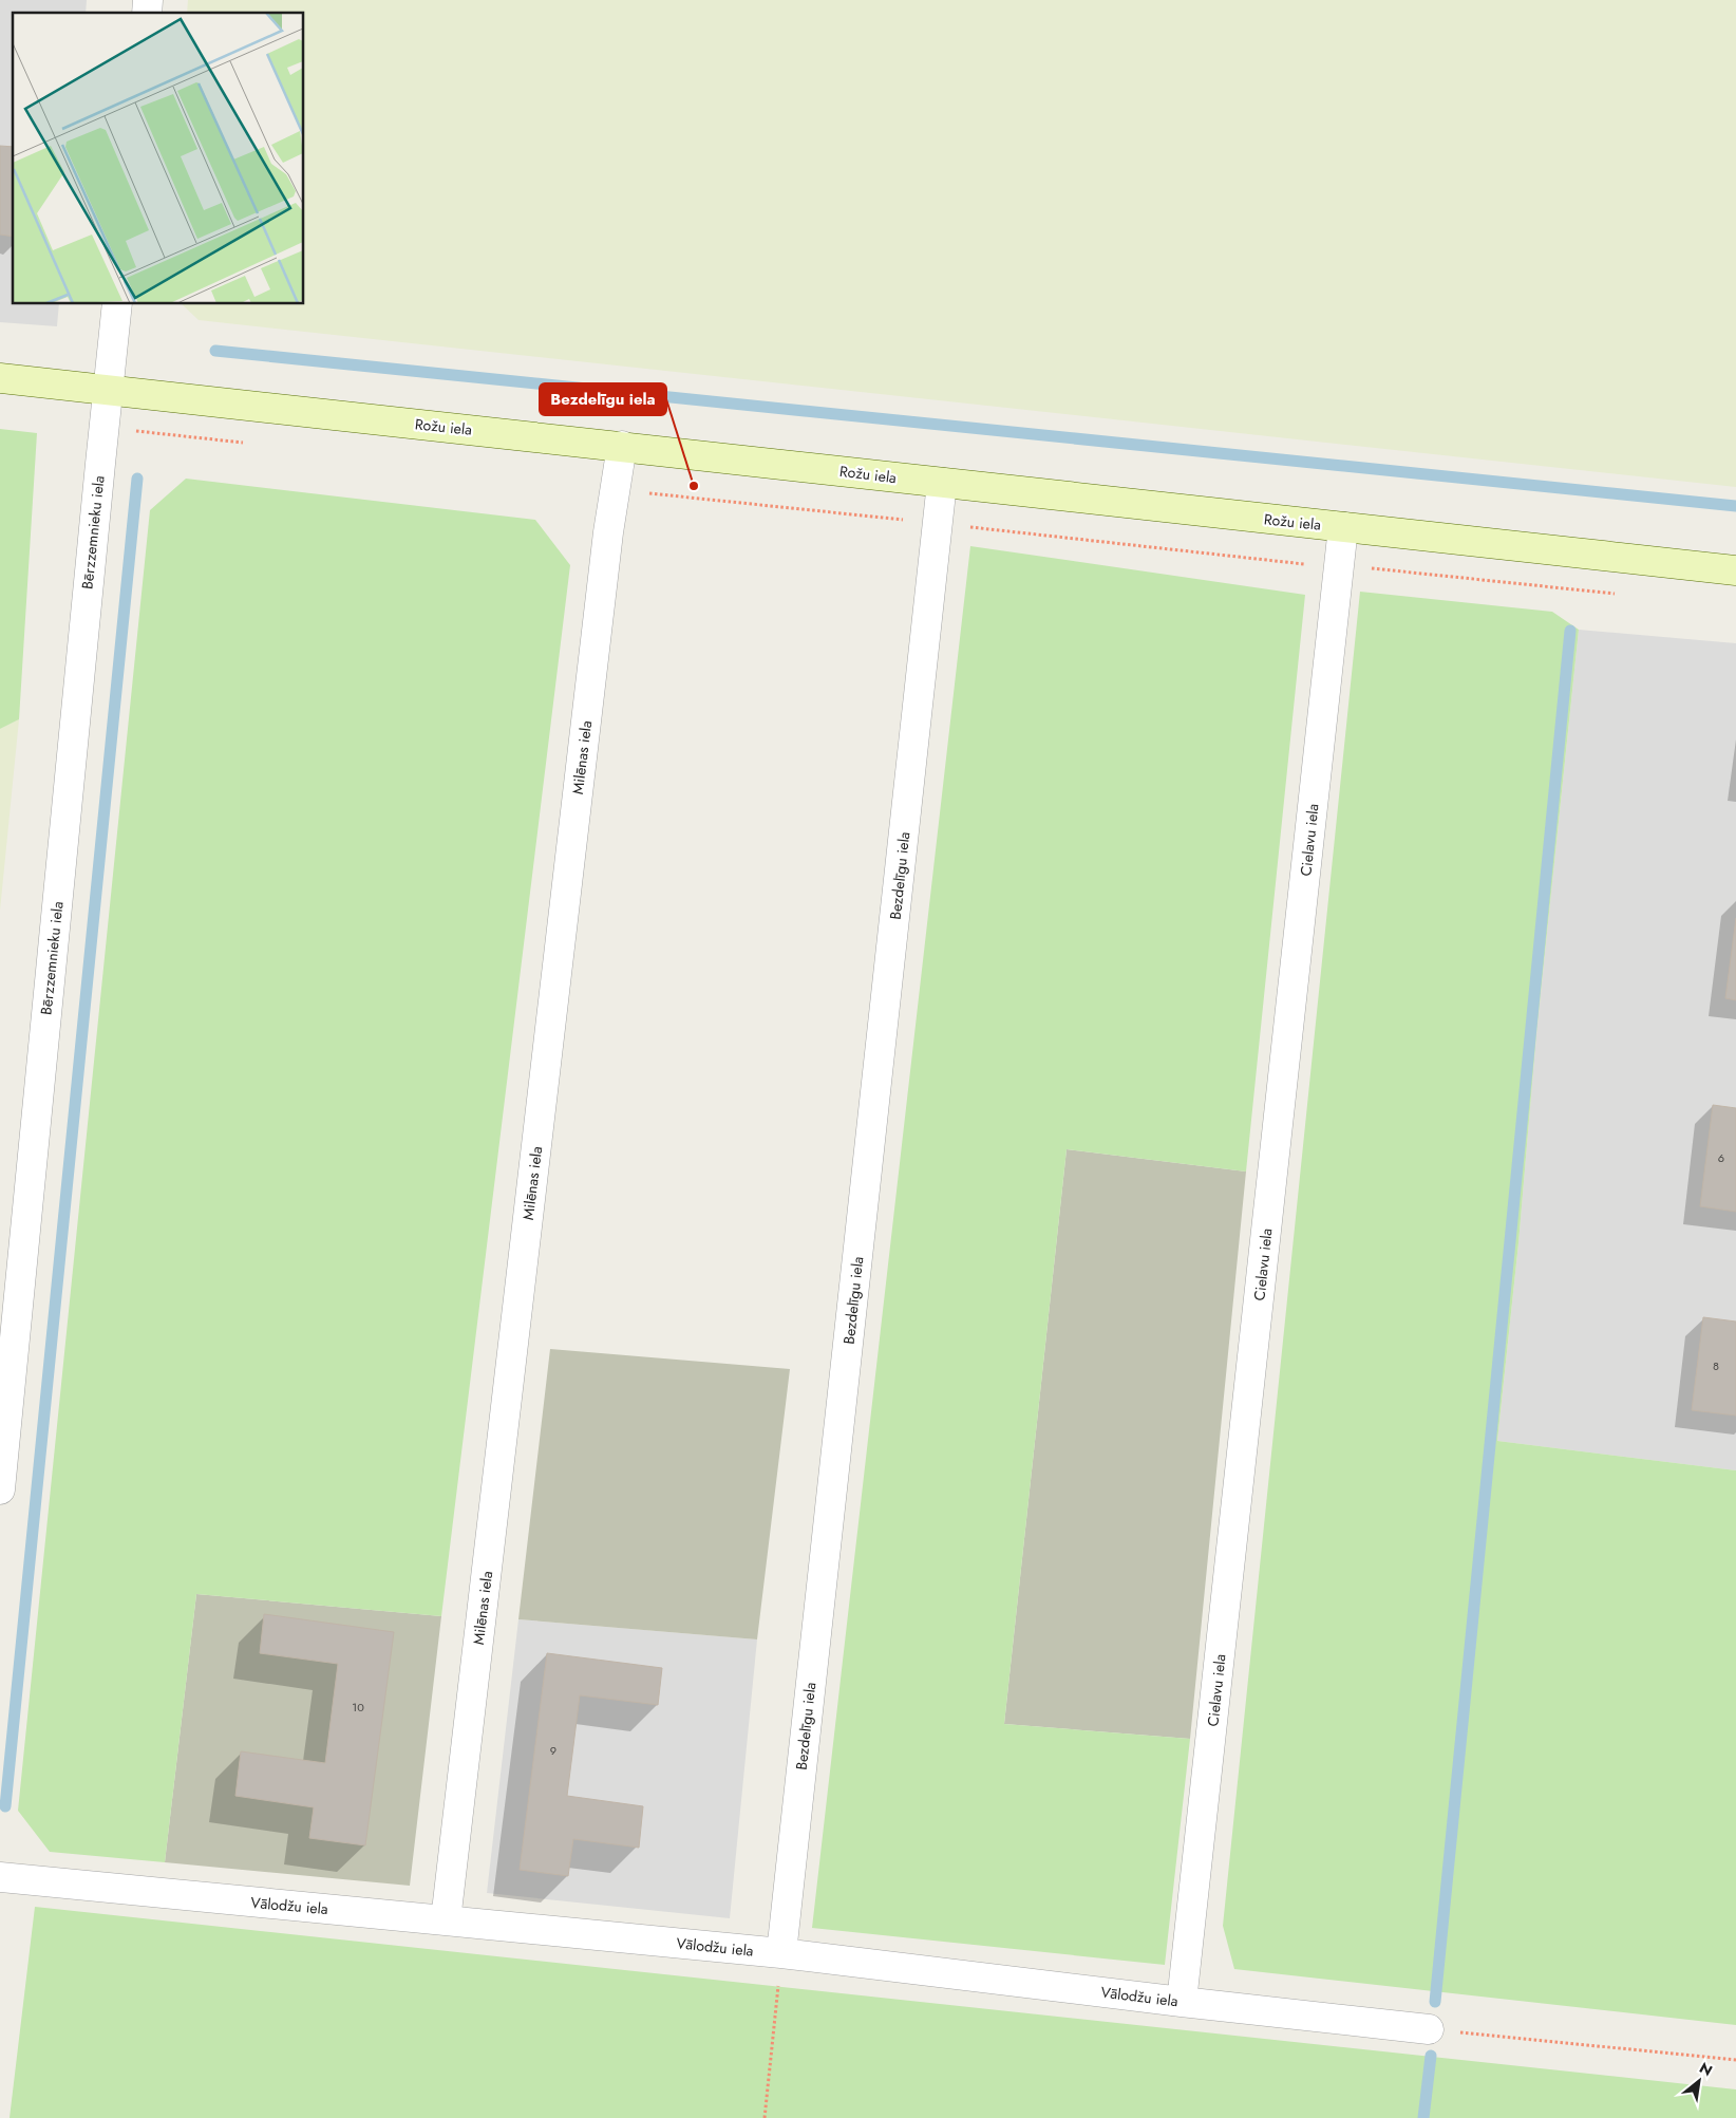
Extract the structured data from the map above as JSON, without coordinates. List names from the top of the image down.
{
  "streets": {
    "street": [
      "Rožu iela",
      "Bērzzemnieku iela",
      "Milēnas iela",
      "Cielavu iela",
      "Bezdelīgu iela",
      "Vālodžu iela"
    ]
  },
  "crossings": [
    ["Rožu iela", "Bērzzemnieku iela"],
    ["Rožu iela", "Milēnas iela"],
    ["Rožu iela", "Cielavu iela"],
    ["Rožu iela", "Bezdelīgu iela"],
    ["Milēnas iela", "Vālodžu iela"],
    ["Cielavu iela", "Vālodžu iela"],
    ["Bezdelīgu iela", "Vālodžu iela"]
  ],
  "places": ["Bezdelīgu iela"],
  "house_numbers": [
    "6",
    "8",
    "10",
    "9"
  ],
  "north": "top right"
}
